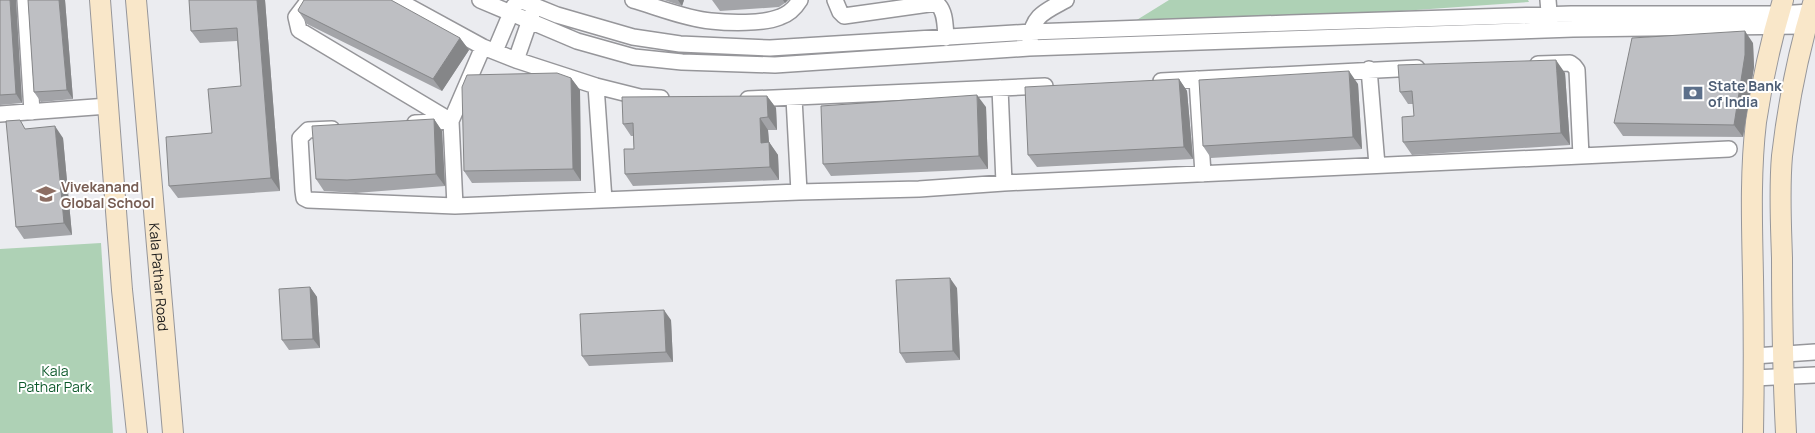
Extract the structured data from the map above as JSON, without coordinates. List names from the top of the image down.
{
  "streets": {
    "street": ["Kala Pathar Road"]
  },
  "parks": ["Kala Pathar Park"],
  "places": {
    "bank": ["State Bank of India"],
    "school or university": ["Vivekanand Global School"]
  }
}
